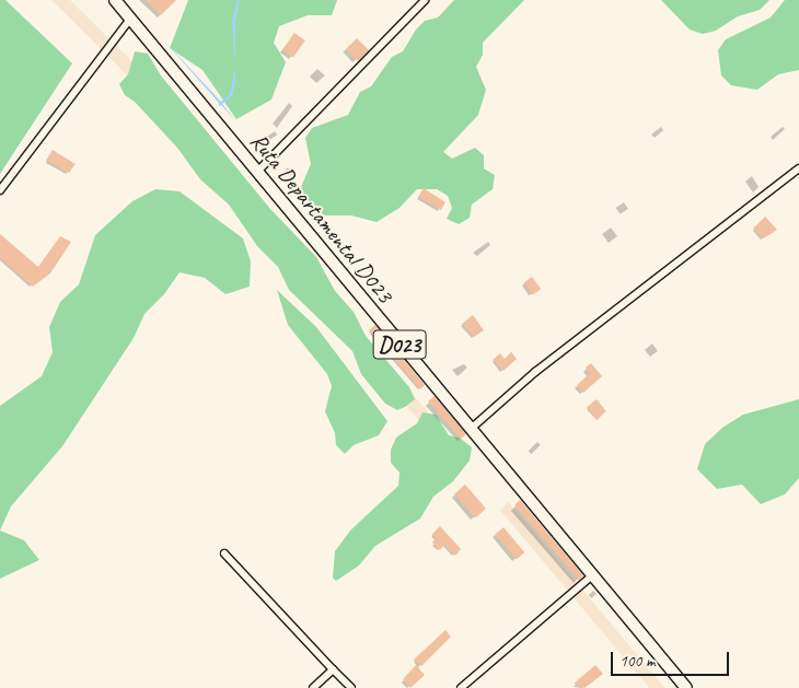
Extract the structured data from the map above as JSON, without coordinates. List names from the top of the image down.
{
  "streets": {
    "main road": ["Ruta Departamental D023", "D023"]
  },
  "scale_bar": "100 m"
}
